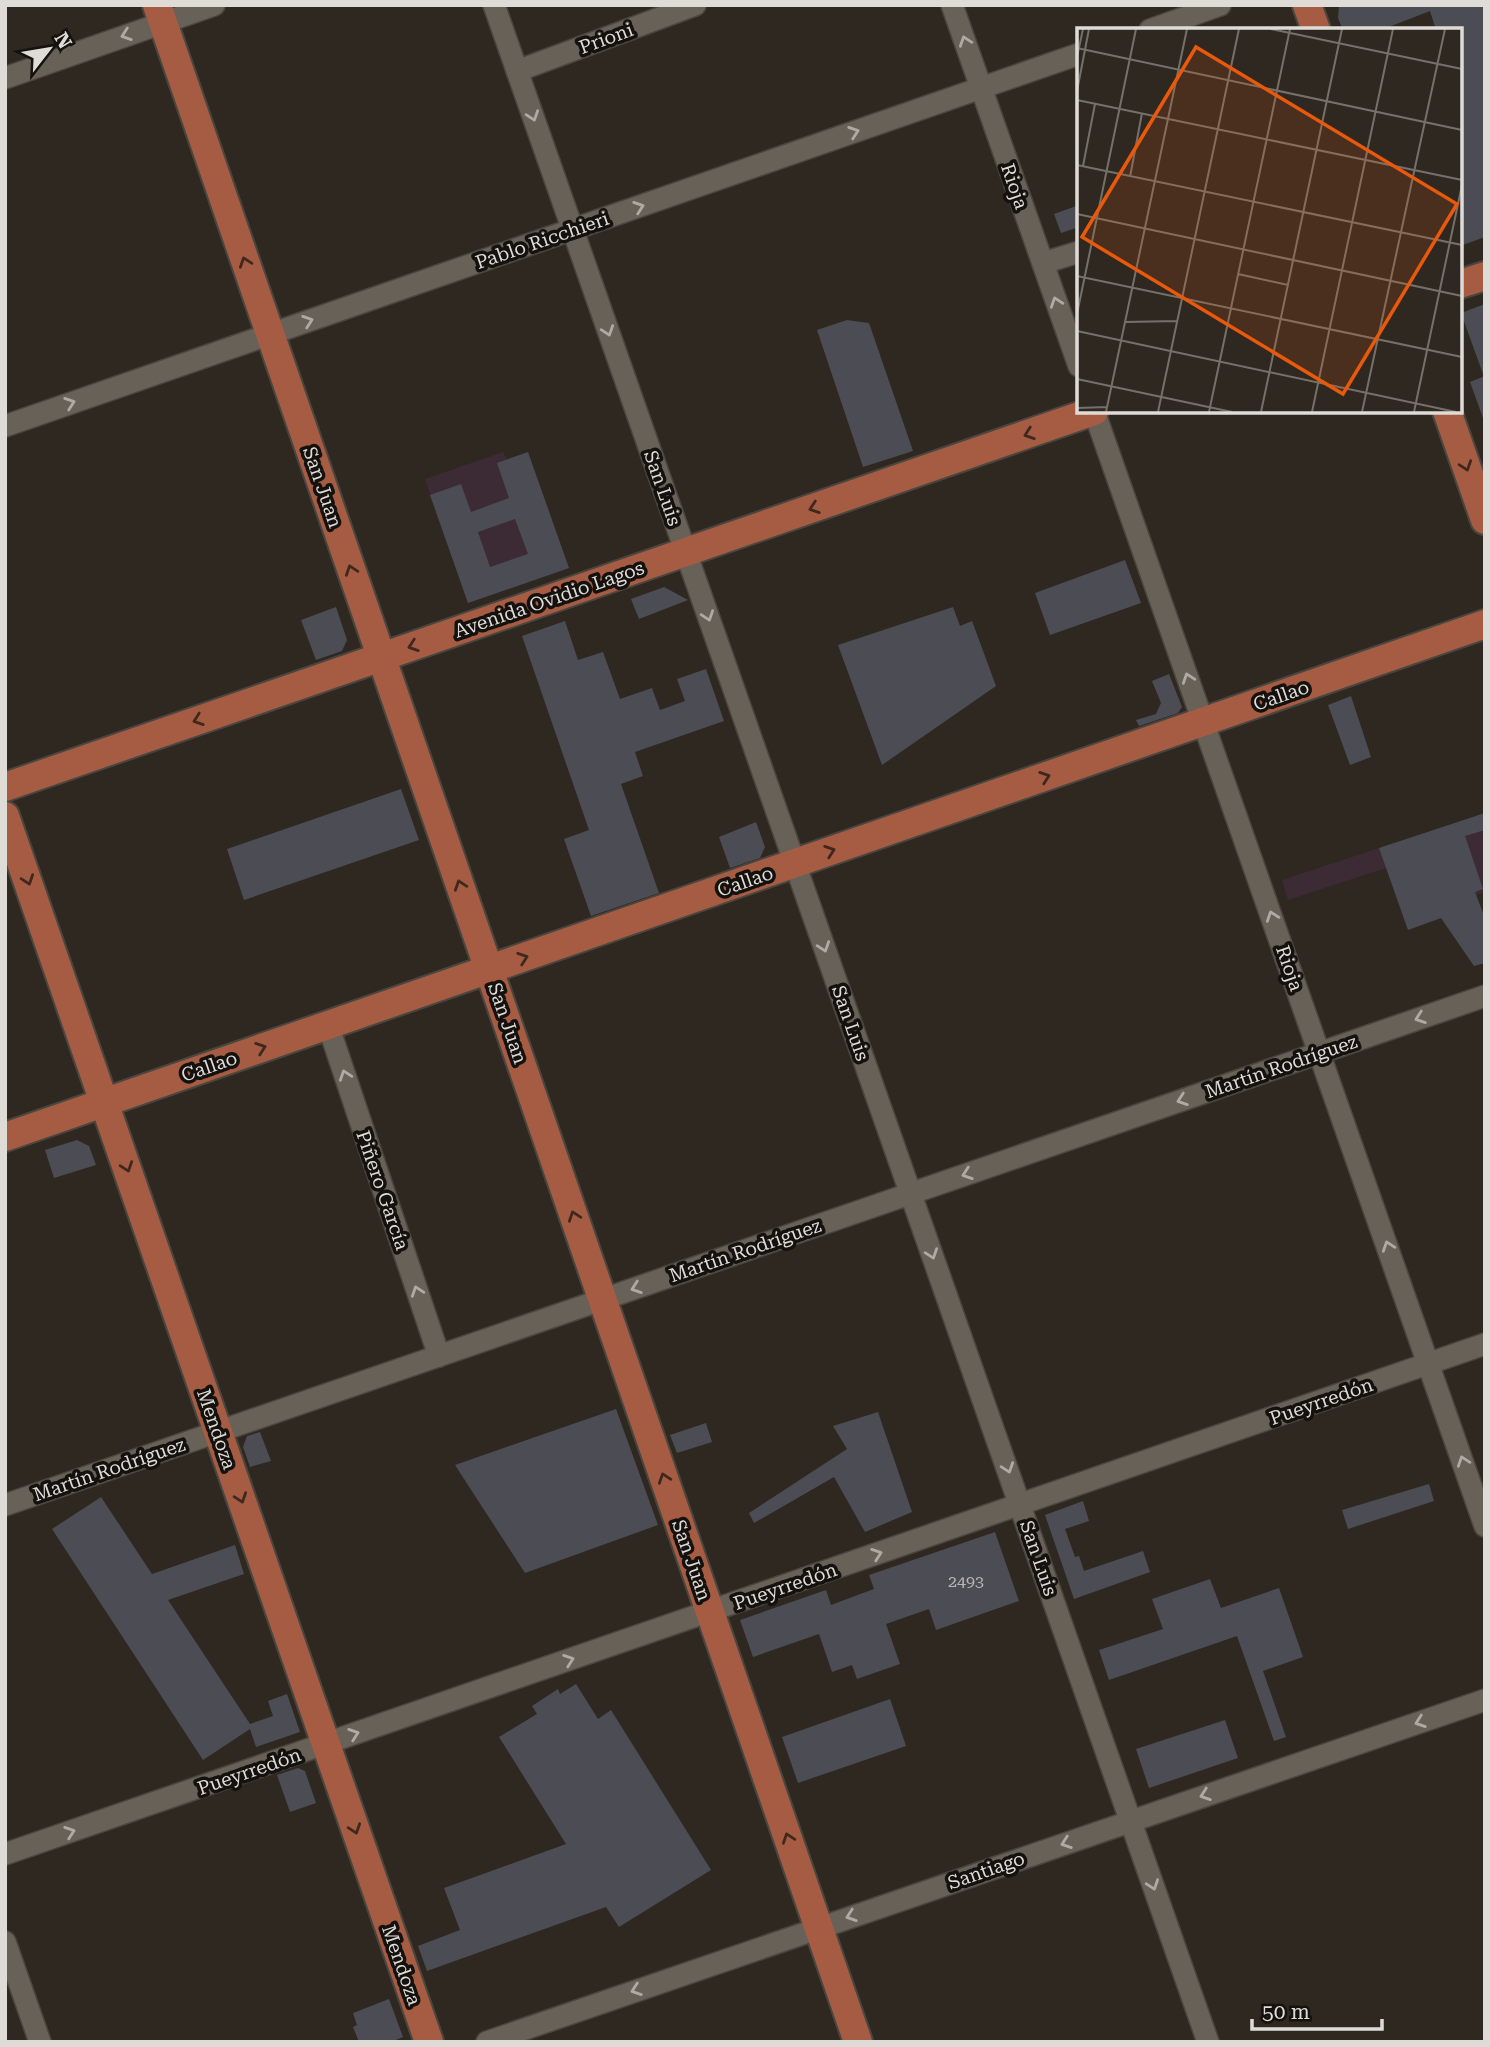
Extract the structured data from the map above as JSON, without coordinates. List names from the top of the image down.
{
  "streets": {
    "main road": [
      "San Juan",
      "Avenida Ovidio Lagos",
      "Callao",
      "Mendoza"
    ],
    "street": [
      "Prioni",
      "Rioja",
      "Pablo Ricchieri",
      "San Luis",
      "Martín Rodríguez",
      "Piñero García",
      "Pueyrredón",
      "Santiago"
    ]
  },
  "crossings": [
    ["Prioni", "San Luis"],
    ["Rioja", "Pablo Ricchieri"],
    ["Rioja", "Callao"],
    ["Rioja", "Martín Rodríguez"],
    ["Rioja", "Pueyrredón"],
    ["Pablo Ricchieri", "San Juan"],
    ["Pablo Ricchieri", "San Luis"],
    ["San Juan", "Avenida Ovidio Lagos"],
    ["San Juan", "Callao"],
    ["San Juan", "Martín Rodríguez"],
    ["San Juan", "Pueyrredón"],
    ["San Juan", "Santiago"],
    ["San Luis", "Avenida Ovidio Lagos"],
    ["San Luis", "Callao"],
    ["San Luis", "Martín Rodríguez"],
    ["San Luis", "Pueyrredón"],
    ["San Luis", "Santiago"],
    ["Callao", "Piñero García"],
    ["Callao", "Mendoza"],
    ["Martín Rodríguez", "Piñero García"],
    ["Martín Rodríguez", "Mendoza"],
    ["Pueyrredón", "Mendoza"]
  ],
  "one_way": [
    "Rioja",
    "Pablo Ricchieri",
    "San Juan",
    "San Luis",
    "Avenida Ovidio Lagos",
    "Callao",
    "Martín Rodríguez",
    "Piñero García",
    "Pueyrredón",
    "Mendoza",
    "Santiago"
  ],
  "house_numbers": ["2493"],
  "scale_bar": "50 m",
  "north": "top right"
}
